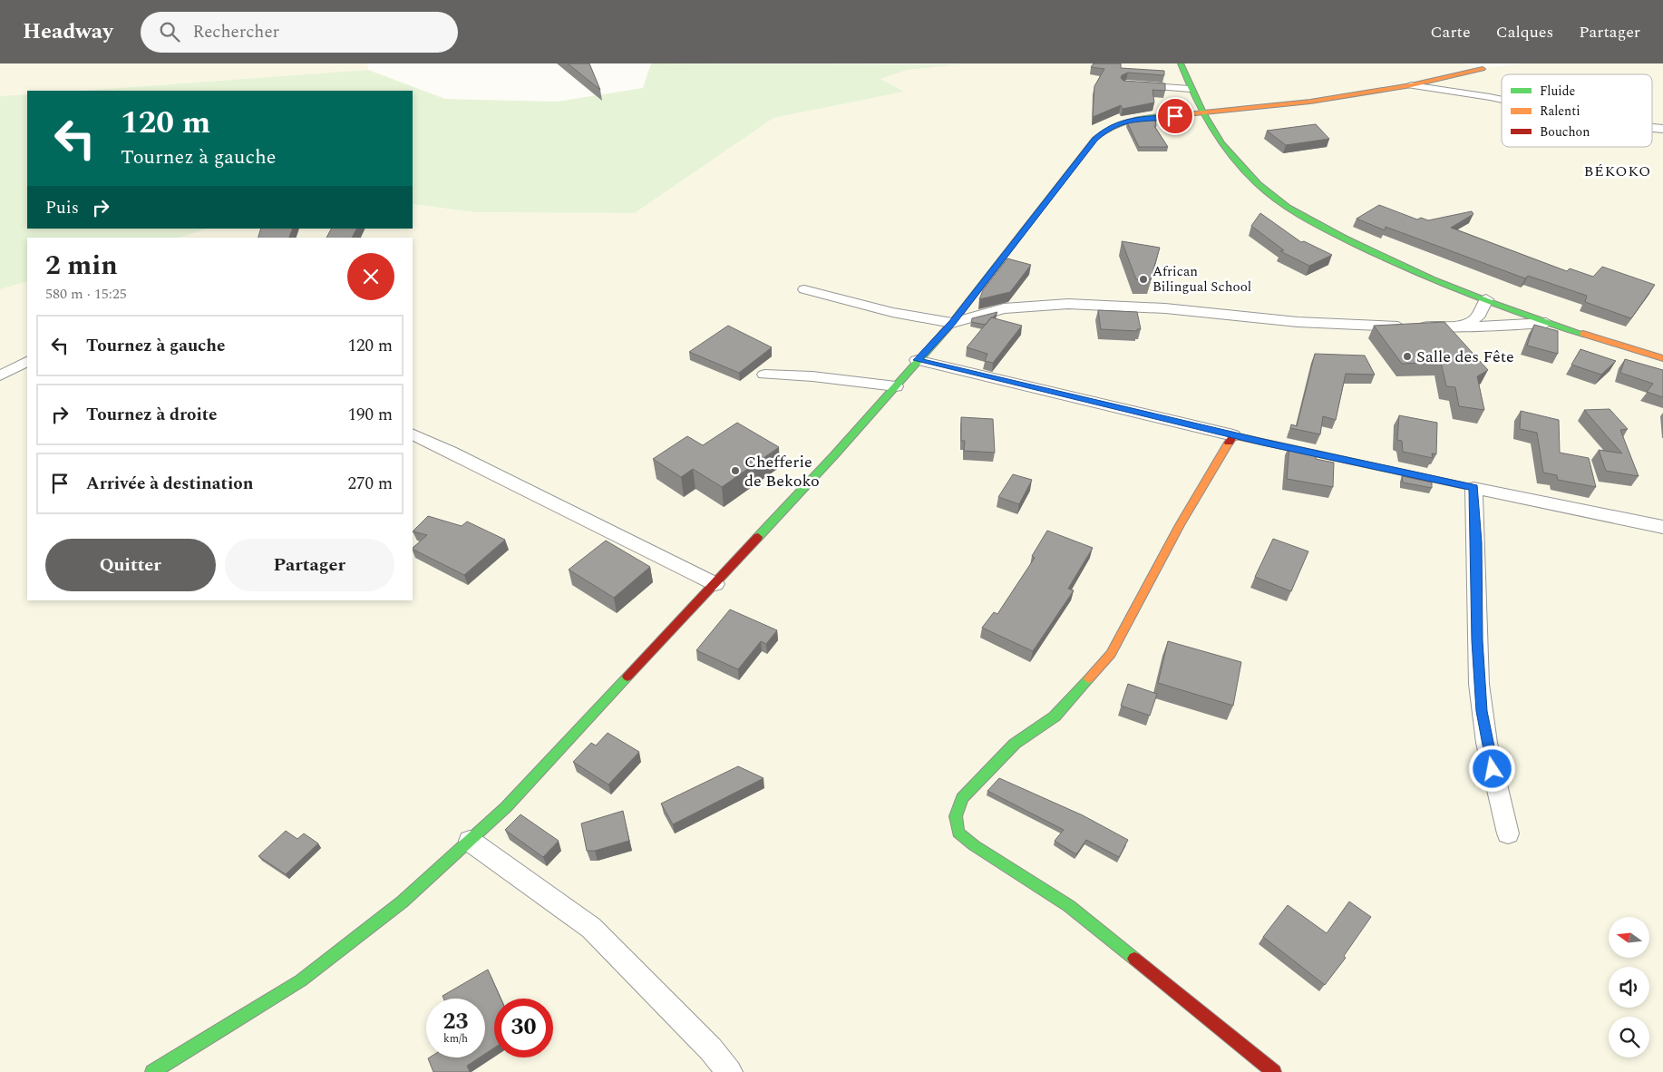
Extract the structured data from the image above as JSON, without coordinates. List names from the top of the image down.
{
  "districts": ["BÉKOKO"],
  "places": ["African Bilingual School", "Salle des Fête", "Chefferie de Bekoko"],
  "legend": ["Fluide", "Ralenti", "Bouchon"],
  "north": "left",
  "page": {
    "header": "Headway",
    "search": "Rechercher",
    "nav": ["Carte", "Calques", "Partager"],
    "turn": ["120 m", "Tournez à gauche"],
    "then": "Puis",
    "heading": ["2 min", "580 m · 15:25"],
    "list": [
      {
        "name": "Tournez à gauche",
        "value": "120 m"
      },
      {
        "name": "Tournez à droite",
        "value": "190 m"
      },
      {
        "name": "Arrivée à destination",
        "value": "270 m"
      }
    ],
    "buttons": ["Quitter", "Partager"],
    "speed": "23 km/h",
    "limit": "30"
  }
}
